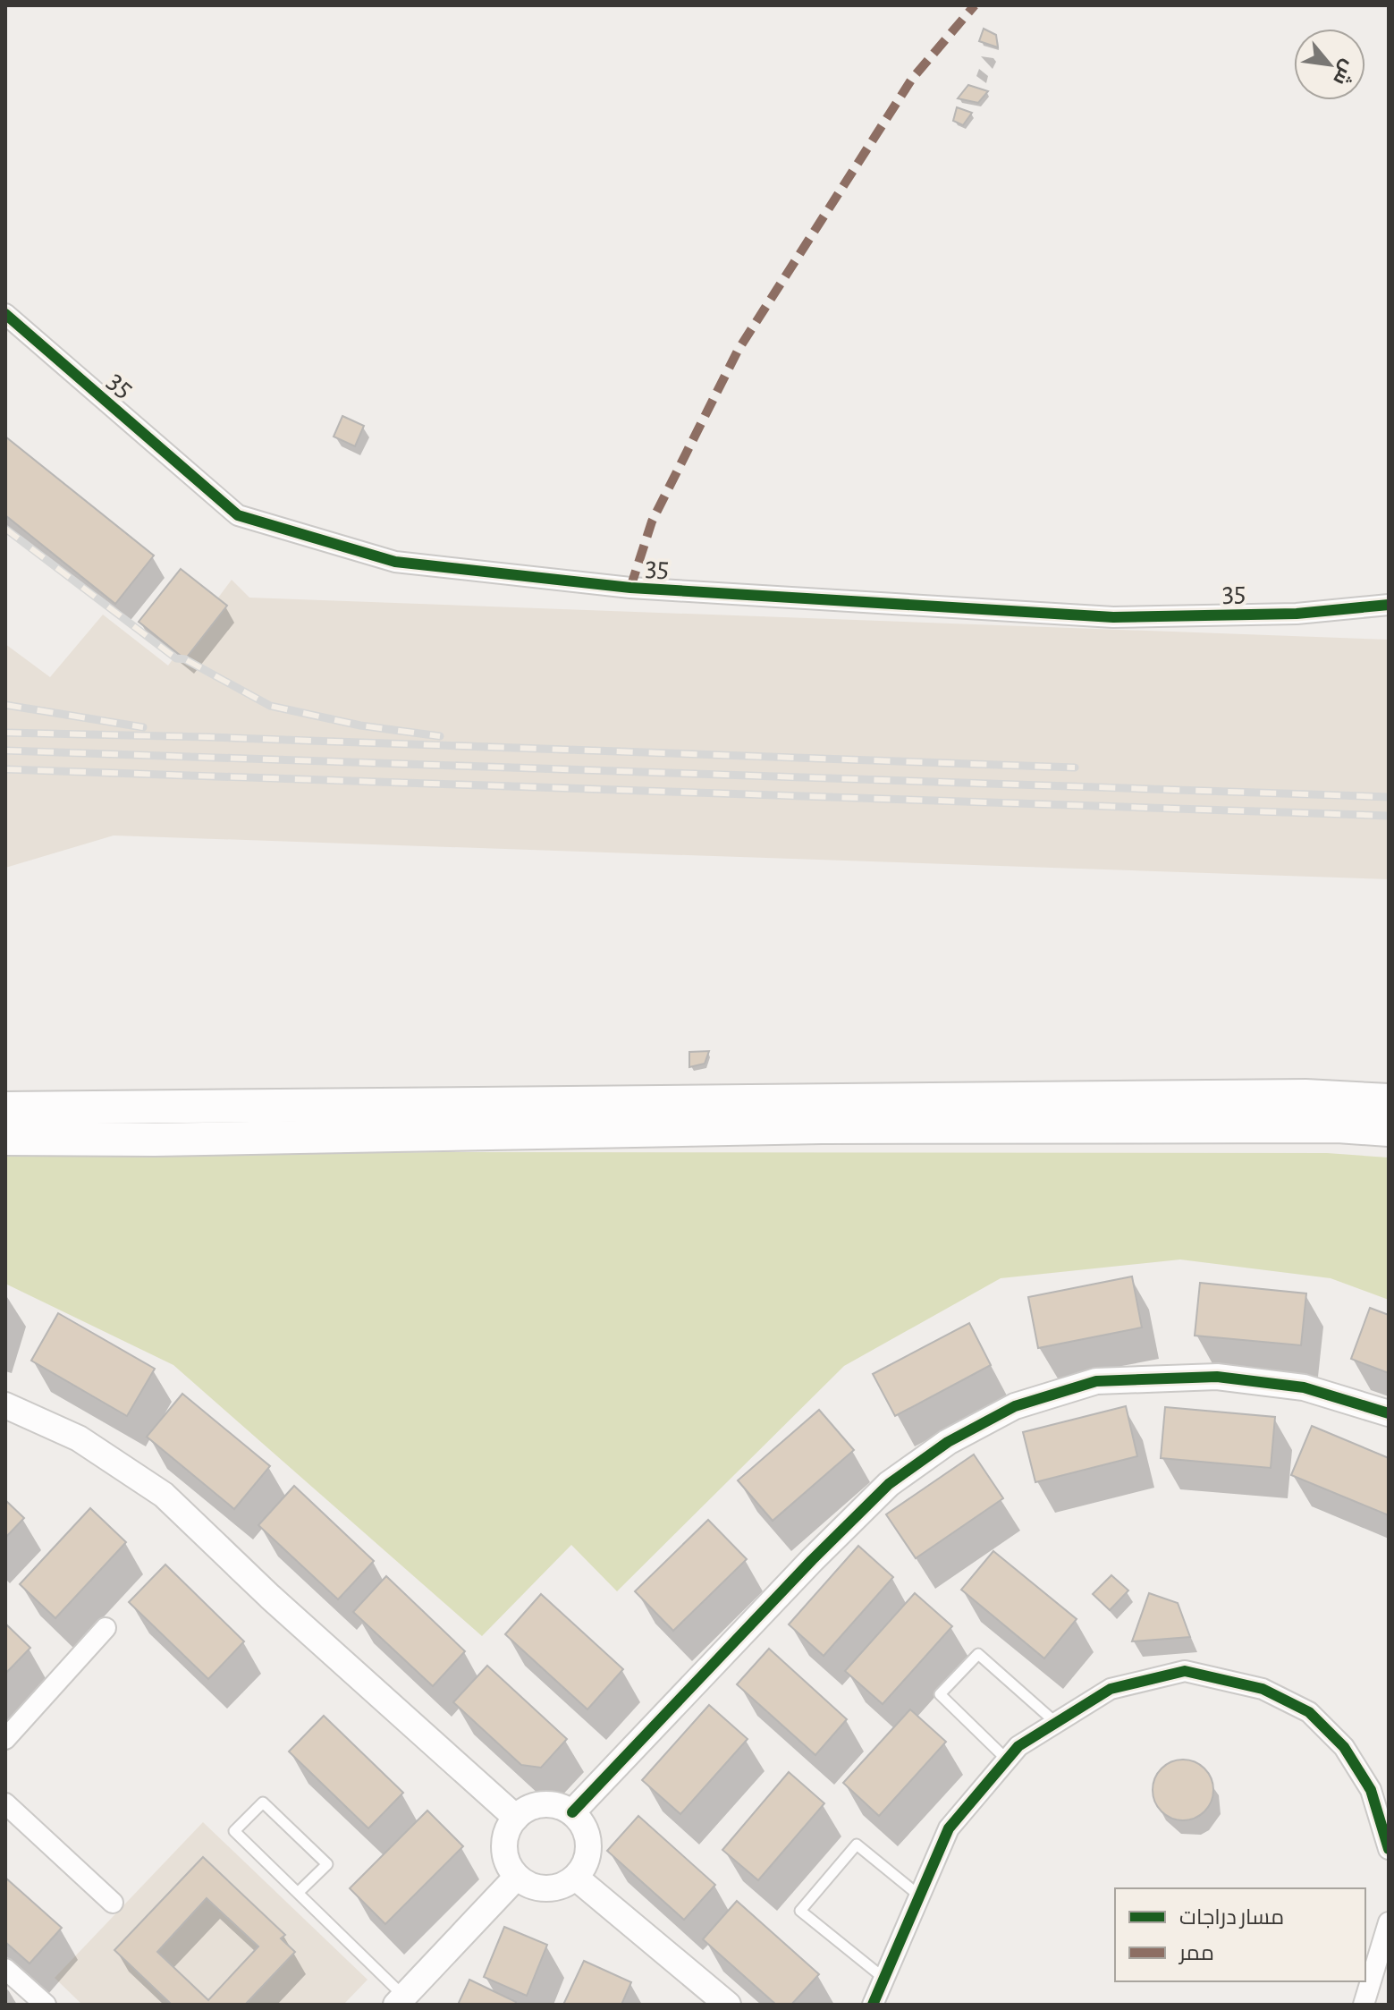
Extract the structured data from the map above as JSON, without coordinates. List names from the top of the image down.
{
  "streets": {
    "street": ["35"]
  },
  "legend": ["مسار دراجات", "ممر"],
  "north": "bottom right"
}
